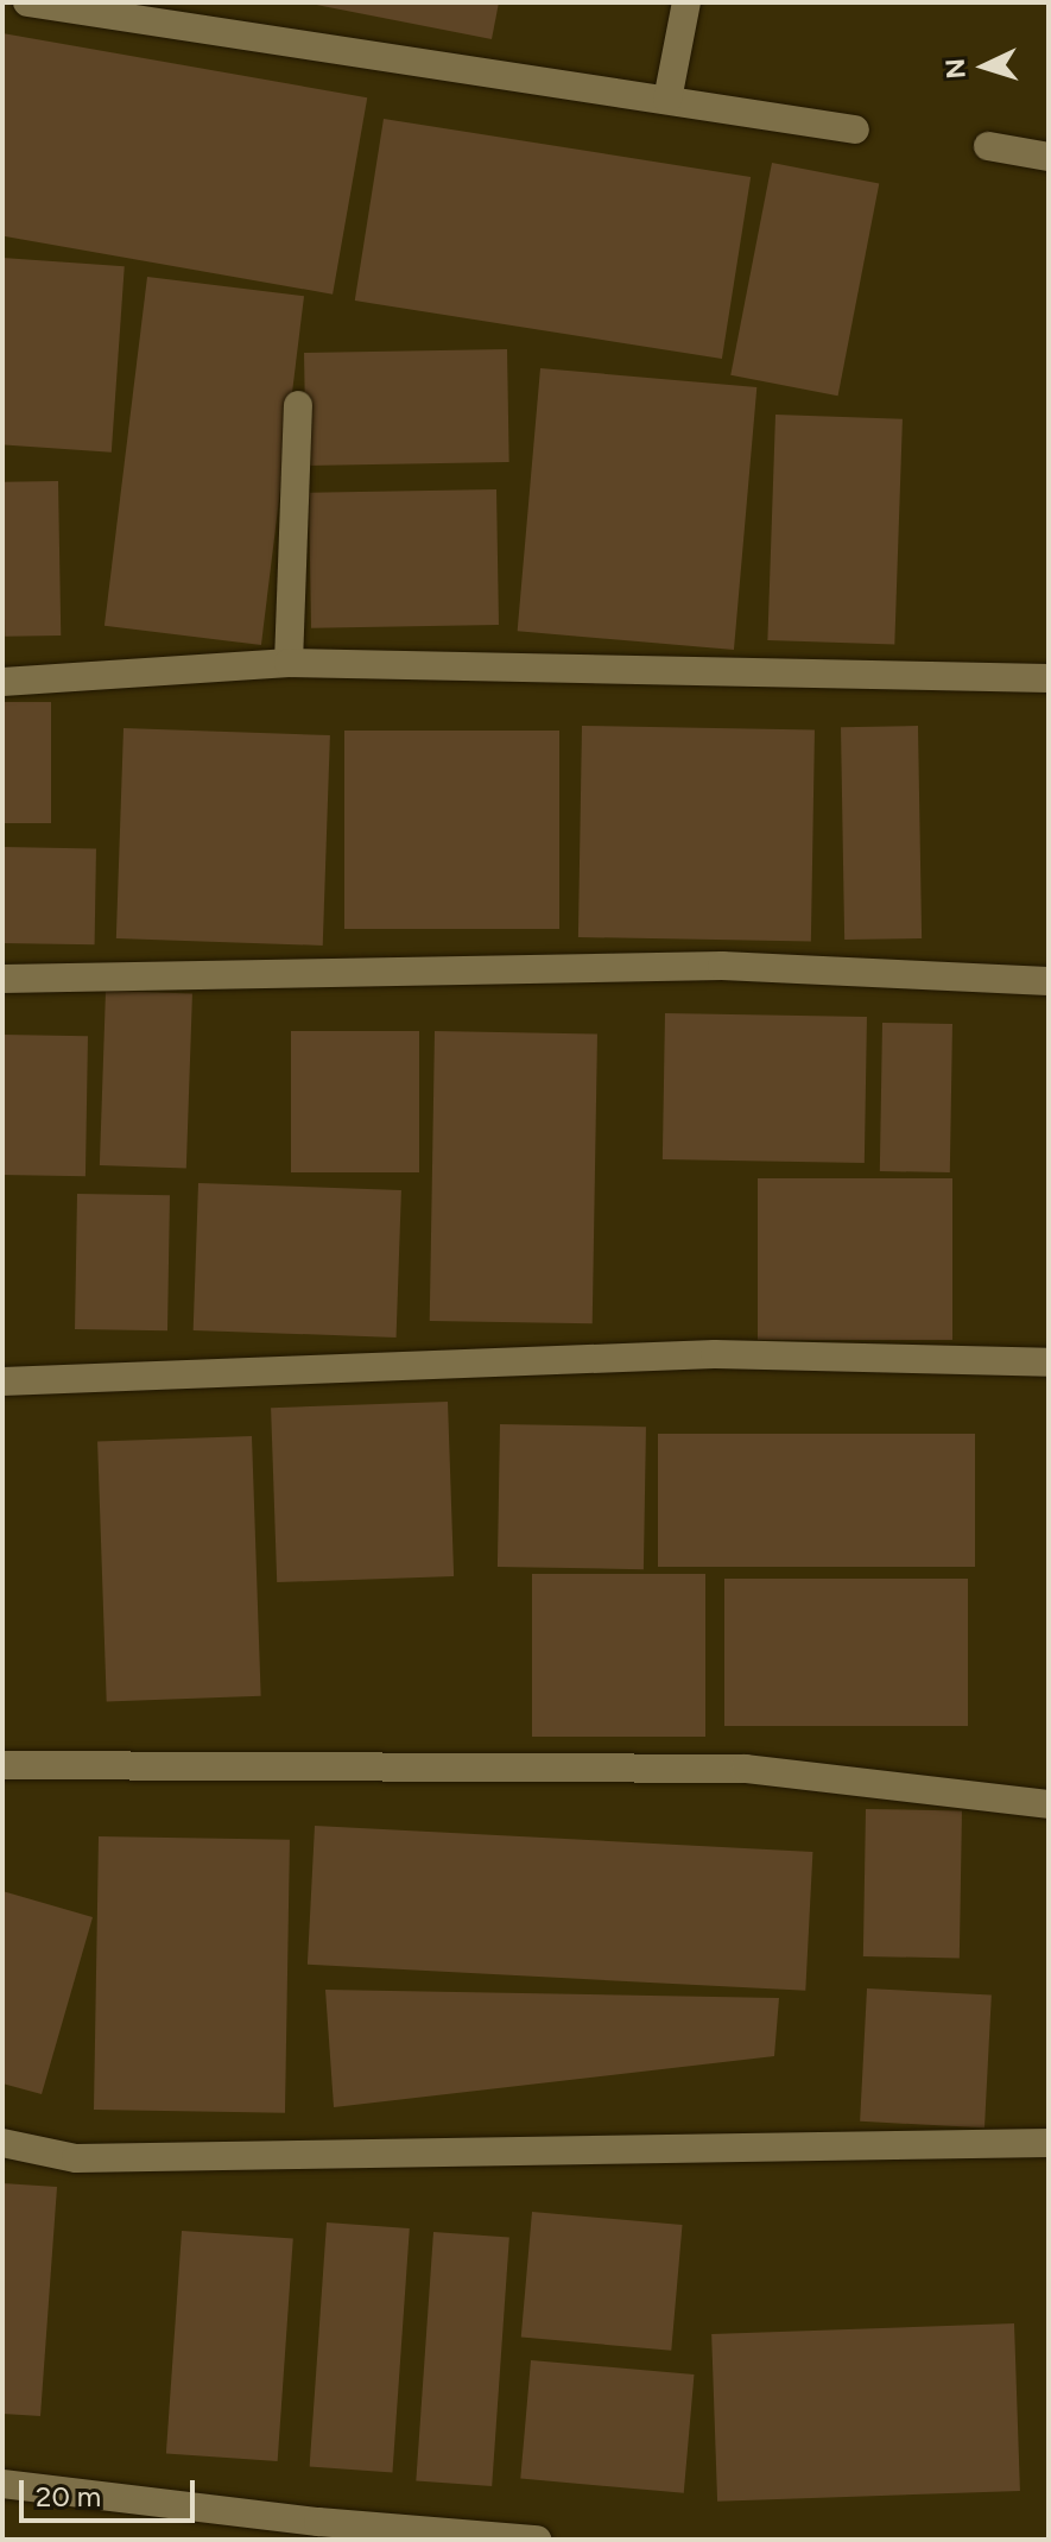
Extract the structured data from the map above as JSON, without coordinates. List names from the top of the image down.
{
  "scale_bar": "20 m",
  "north": "left"
}
